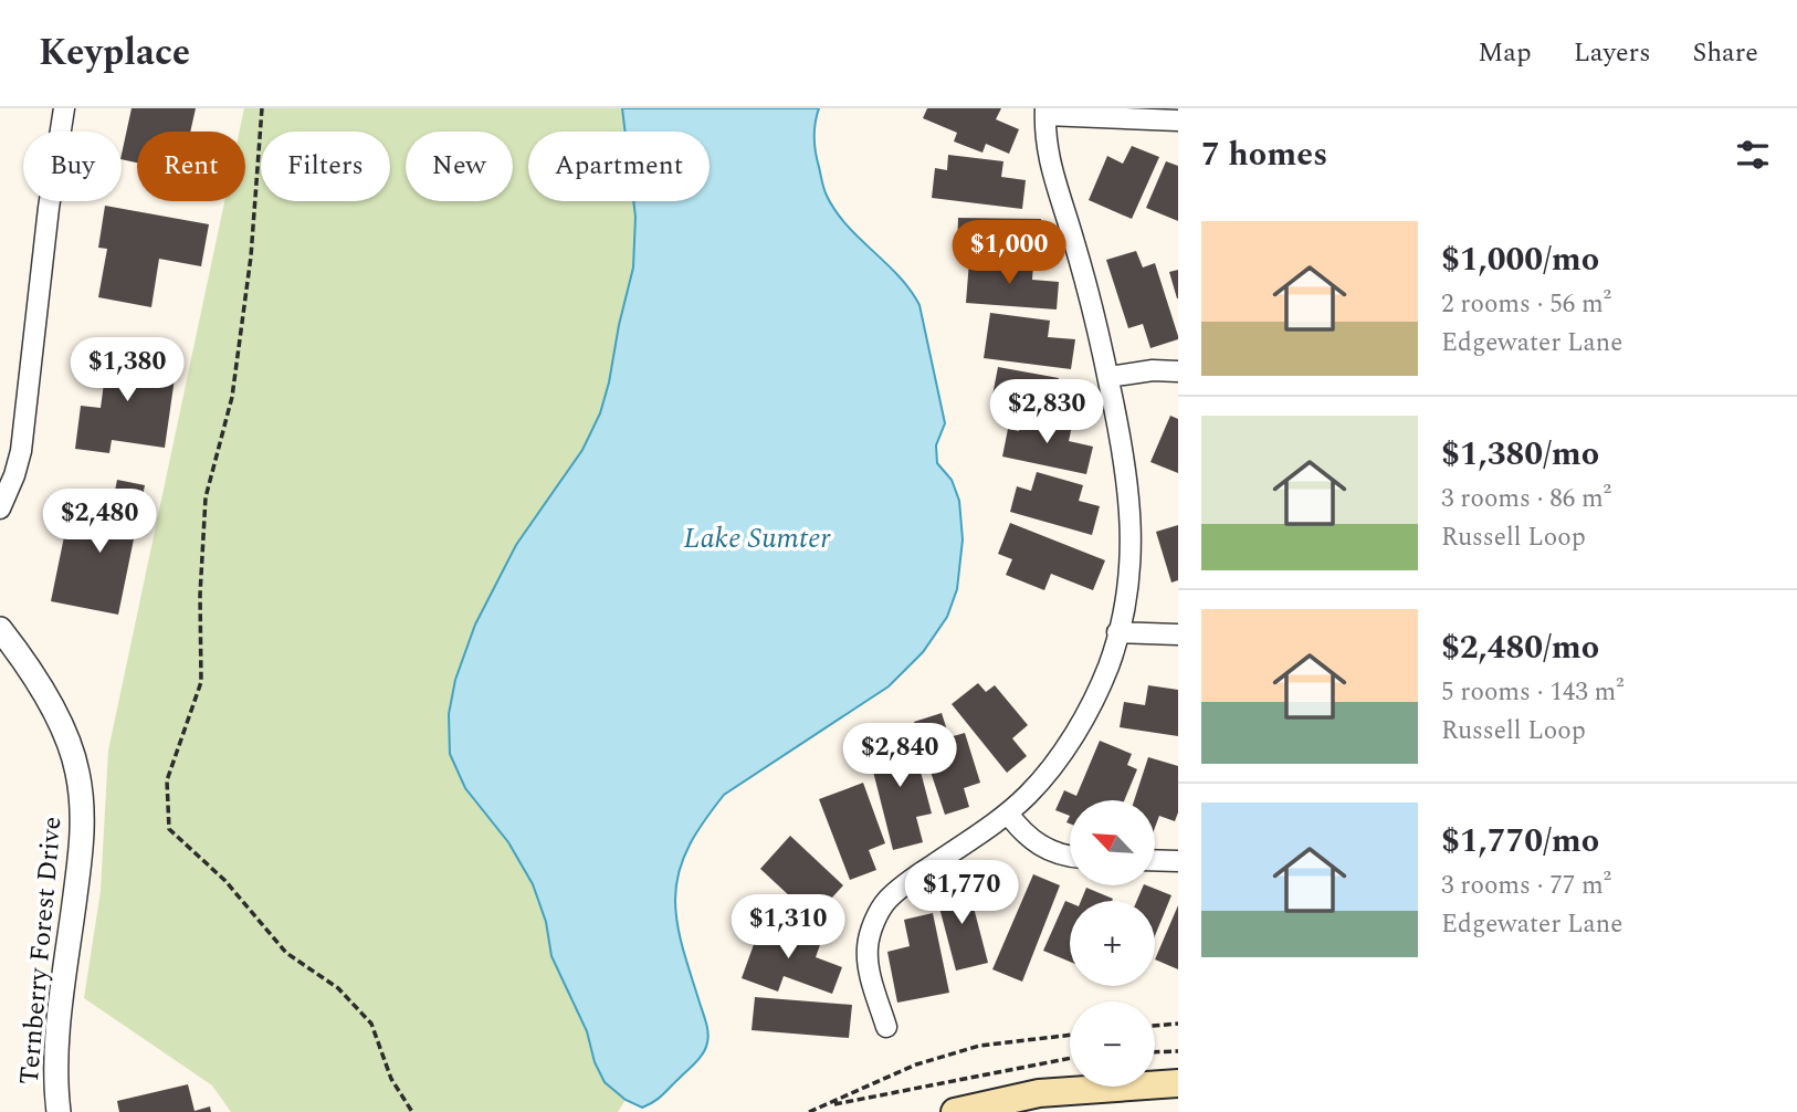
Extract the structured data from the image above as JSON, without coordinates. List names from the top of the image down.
{
  "streets": {
    "street": ["Ternberry Forest Drive"]
  },
  "water": ["Lake Sumter"],
  "north": "top left",
  "page": {
    "header": "Keyplace",
    "nav": ["Map", "Layers", "Share"],
    "heading": "7 homes",
    "chip": [
      "Buy",
      "Rent",
      "Filters",
      "New",
      "Apartment"
    ],
    "list": [
      {
        "name": "$1,000/mo",
        "note": "2 rooms · 56 m² · Edgewater Lane"
      },
      {
        "name": "$1,380/mo",
        "note": "3 rooms · 86 m² · Russell Loop"
      },
      {
        "name": "$2,480/mo",
        "note": "5 rooms · 143 m² · Russell Loop"
      },
      {
        "name": "$1,770/mo",
        "note": "3 rooms · 77 m² · Edgewater Lane"
      }
    ],
    "price": [
      "$1,000",
      "$1,380",
      "$2,830",
      "$2,480",
      "$2,840",
      "$1,770",
      "$1,310"
    ],
    "map_buttons": ["+", "−"]
  }
}
